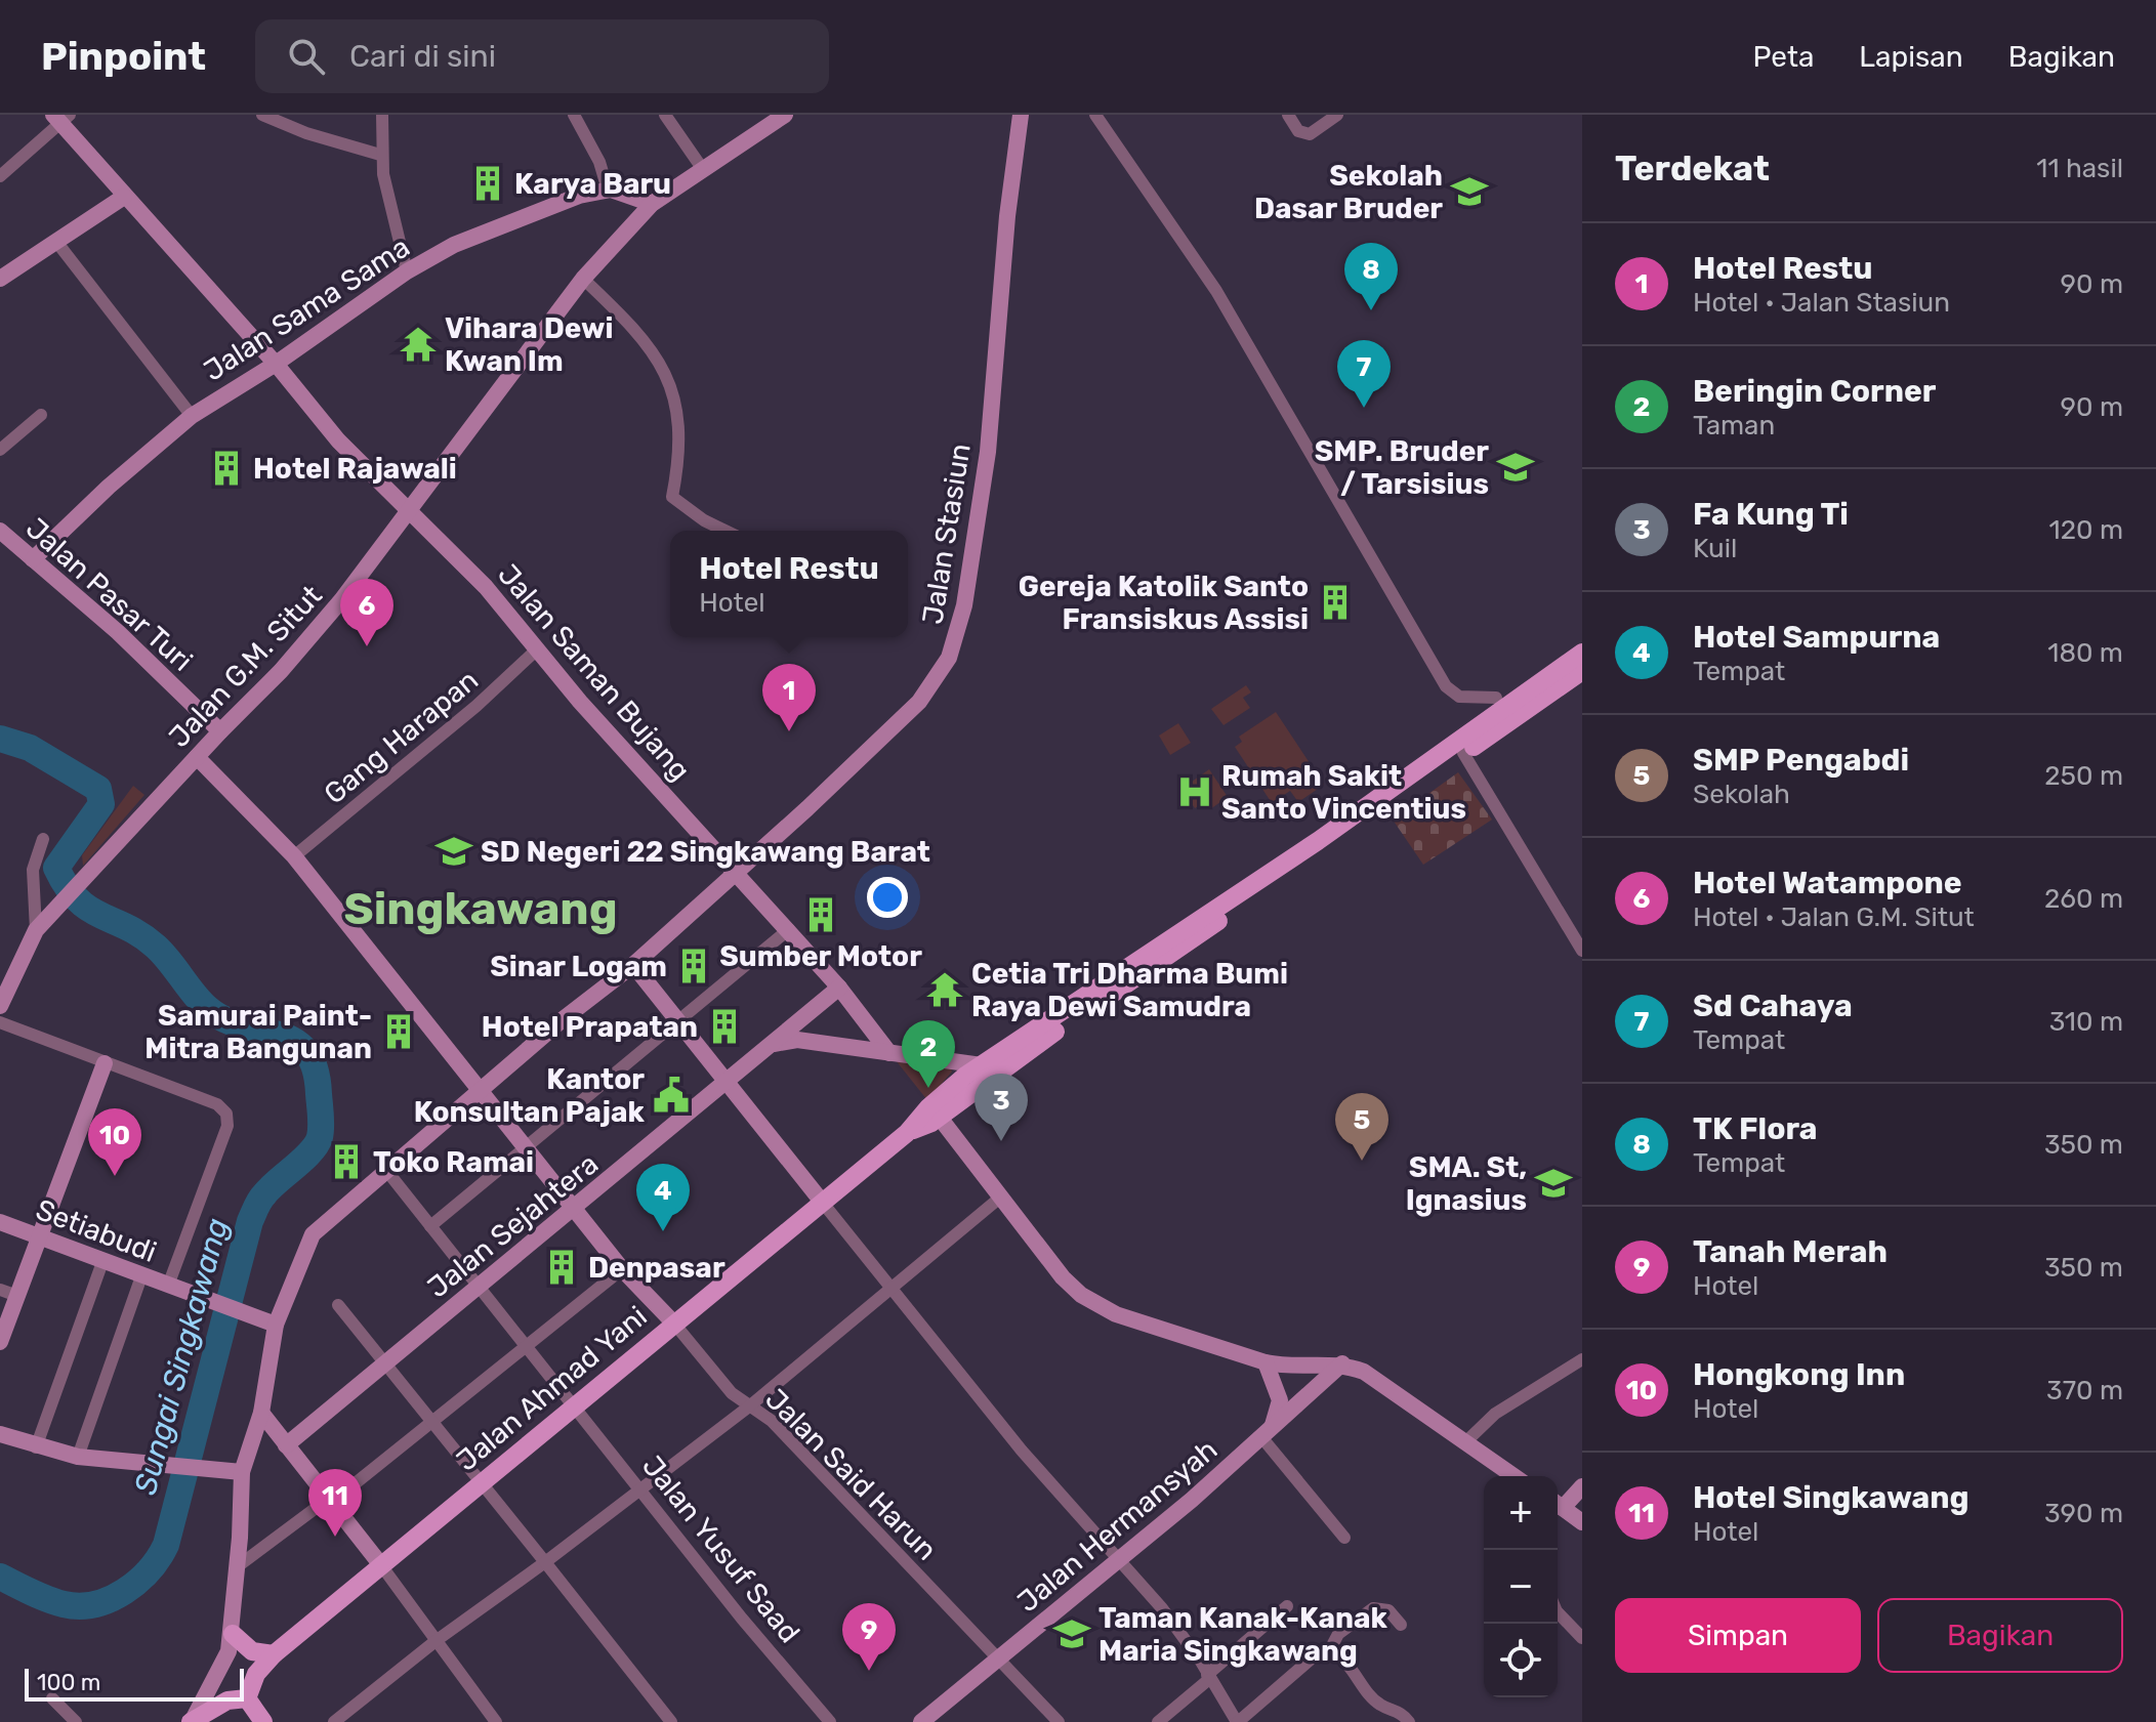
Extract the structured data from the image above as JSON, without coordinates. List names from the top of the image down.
{
  "streets": {
    "main road": ["Jalan Ahmad Yani"],
    "street": [
      "Jalan Sama Sama",
      "Jalan Stasiun",
      "Jalan Pasar Turi",
      "Jalan G.M. Situt",
      "Jalan Saman Bujang",
      "Gang Harapan",
      "Jalan Sejahtera",
      "Setiabudi",
      "Jalan Said Harun",
      "Jalan Hermansyah",
      "Jalan Yusuf Saad"
    ]
  },
  "crossings": [
    ["Jalan Sama Sama", "Jalan Pasar Turi"],
    ["Jalan Sama Sama", "Jalan Saman Bujang"],
    ["Jalan Stasiun", "Jalan Saman Bujang"],
    ["Jalan Stasiun", "Setiabudi"],
    ["Jalan Stasiun", "Jalan Yusuf Saad"],
    ["Jalan Pasar Turi", "Jalan G.M. Situt"],
    ["Jalan G.M. Situt", "Jalan Saman Bujang"],
    ["Jalan Saman Bujang", "Gang Harapan"],
    ["Jalan Saman Bujang", "Jalan Sejahtera"],
    ["Jalan Sejahtera", "Jalan Yusuf Saad"],
    ["Jalan Ahmad Yani", "Jalan Said Harun"],
    ["Jalan Ahmad Yani", "Jalan Yusuf Saad"],
    ["Jalan Said Harun", "Jalan Hermansyah"]
  ],
  "districts": ["Singkawang"],
  "water": ["Sungai Singkawang"],
  "places": {
    "building": [
      "Karya Baru",
      "Hotel Rajawali",
      "Gereja Katolik Santo Fransiskus Assisi",
      "Sumber Motor",
      "Sinar Logam",
      "Hotel Prapatan",
      "Samurai Paint- Mitra Bangunan",
      "Toko Ramai",
      "Denpasar"
    ],
    "school or university": [
      "Sekolah Dasar Bruder",
      "SMP. Bruder / Tarsisius",
      "SD Negeri 22 Singkawang Barat",
      "SMA. St, Ignasius",
      "Taman Kanak-Kanak Maria Singkawang"
    ],
    "temple": ["Vihara Dewi Kwan Im", "Cetia Tri Dharma Bumi Raya Dewi Samudra"],
    "hospital": ["Rumah Sakit Santo Vincentius"],
    "public building": ["Kantor Konsultan Pajak"]
  },
  "scale_bar": "100 m",
  "page": {
    "header": "Pinpoint",
    "search": "Cari di sini",
    "nav": ["Peta", "Lapisan", "Bagikan"],
    "heading": ["Terdekat", "11 hasil"],
    "list": [
      {
        "mark": "1",
        "name": "Hotel Restu",
        "note": "Hotel · Jalan Stasiun",
        "value": "90 m"
      },
      {
        "mark": "2",
        "name": "Beringin Corner",
        "note": "Taman",
        "value": "90 m"
      },
      {
        "mark": "3",
        "name": "Fa Kung Ti",
        "note": "Kuil",
        "value": "120 m"
      },
      {
        "mark": "4",
        "name": "Hotel Sampurna",
        "note": "Tempat",
        "value": "180 m"
      },
      {
        "mark": "5",
        "name": "SMP Pengabdi",
        "note": "Sekolah",
        "value": "250 m"
      },
      {
        "mark": "6",
        "name": "Hotel Watampone",
        "note": "Hotel · Jalan G.M. Situt",
        "value": "260 m"
      },
      {
        "mark": "7",
        "name": "Sd Cahaya",
        "note": "Tempat",
        "value": "310 m"
      },
      {
        "mark": "8",
        "name": "TK Flora",
        "note": "Tempat",
        "value": "350 m"
      },
      {
        "mark": "9",
        "name": "Tanah Merah",
        "note": "Hotel",
        "value": "350 m"
      },
      {
        "mark": "10",
        "name": "Hongkong Inn",
        "note": "Hotel",
        "value": "370 m"
      },
      {
        "mark": "11",
        "name": "Hotel Singkawang",
        "note": "Hotel",
        "value": "390 m"
      }
    ],
    "pins": [
      "8",
      "7",
      "6",
      "1",
      "2",
      "3",
      "5",
      "10",
      "4",
      "11",
      "9"
    ],
    "popup": ["Hotel Restu", "Hotel"],
    "map_buttons": ["+", "−"],
    "buttons": ["Simpan", "Bagikan"],
    "scale": "100 m"
  }
}
